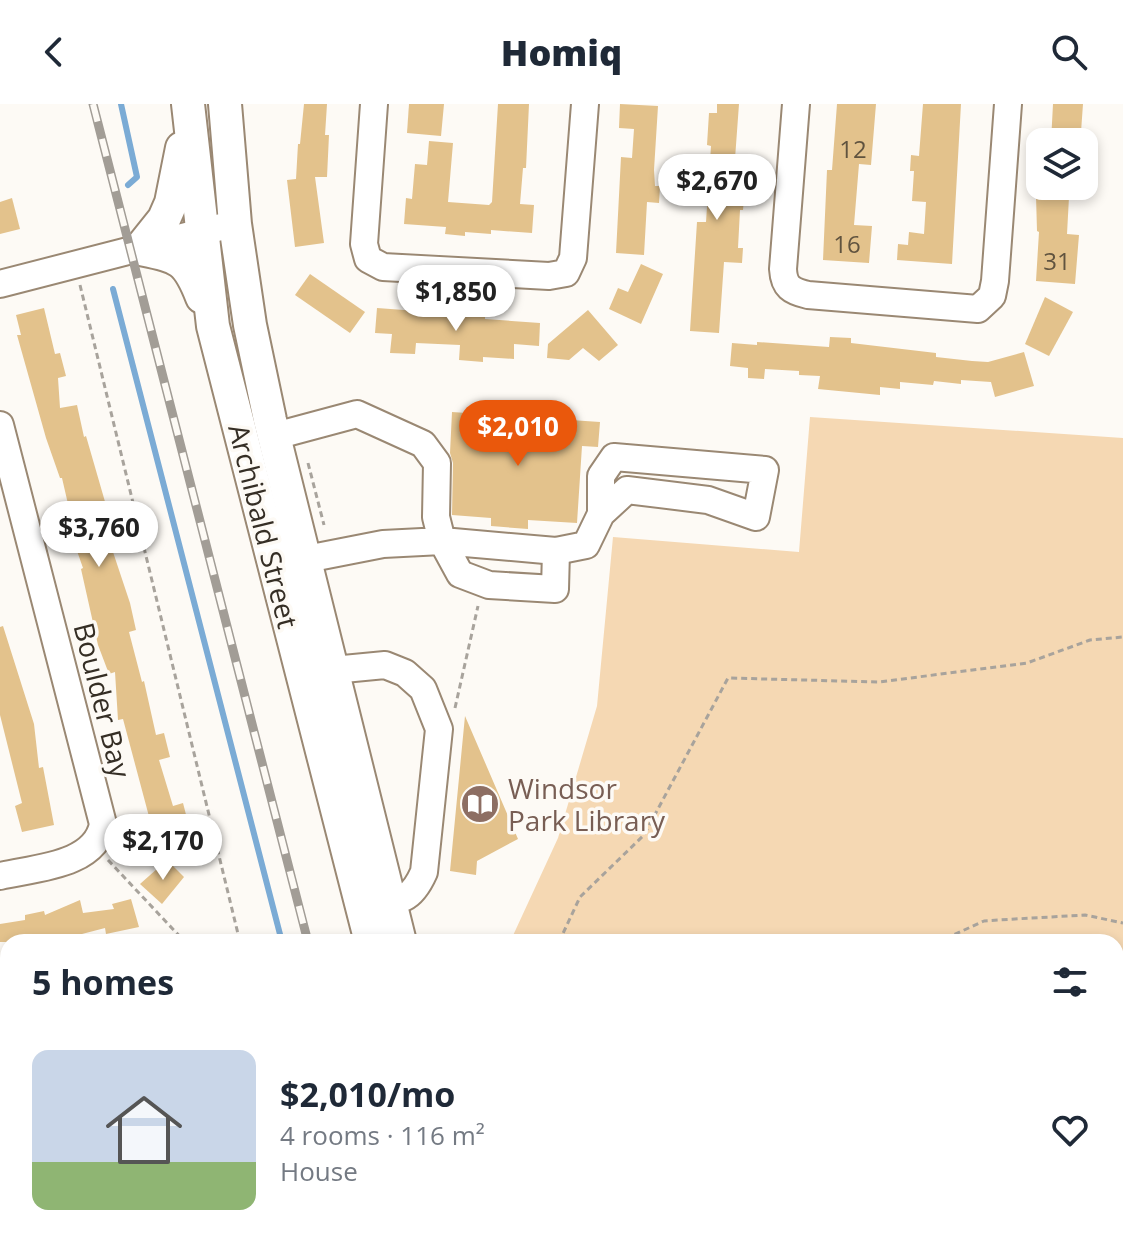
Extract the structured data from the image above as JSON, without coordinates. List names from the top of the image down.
{
  "streets": {
    "main road": ["Archibald Street"],
    "street": ["Boulder Bay"]
  },
  "places": {
    "library": ["Windsor Park Library"]
  },
  "house_numbers": ["12", "16", "31"],
  "page": {
    "header": "Homiq",
    "price": [
      "$2,670",
      "$1,850",
      "$2,010",
      "$3,760",
      "$2,170"
    ],
    "heading": "5 homes",
    "list": [
      {
        "name": "$2,010/mo",
        "note": "4 rooms · 116 m² · House"
      }
    ]
  }
}
